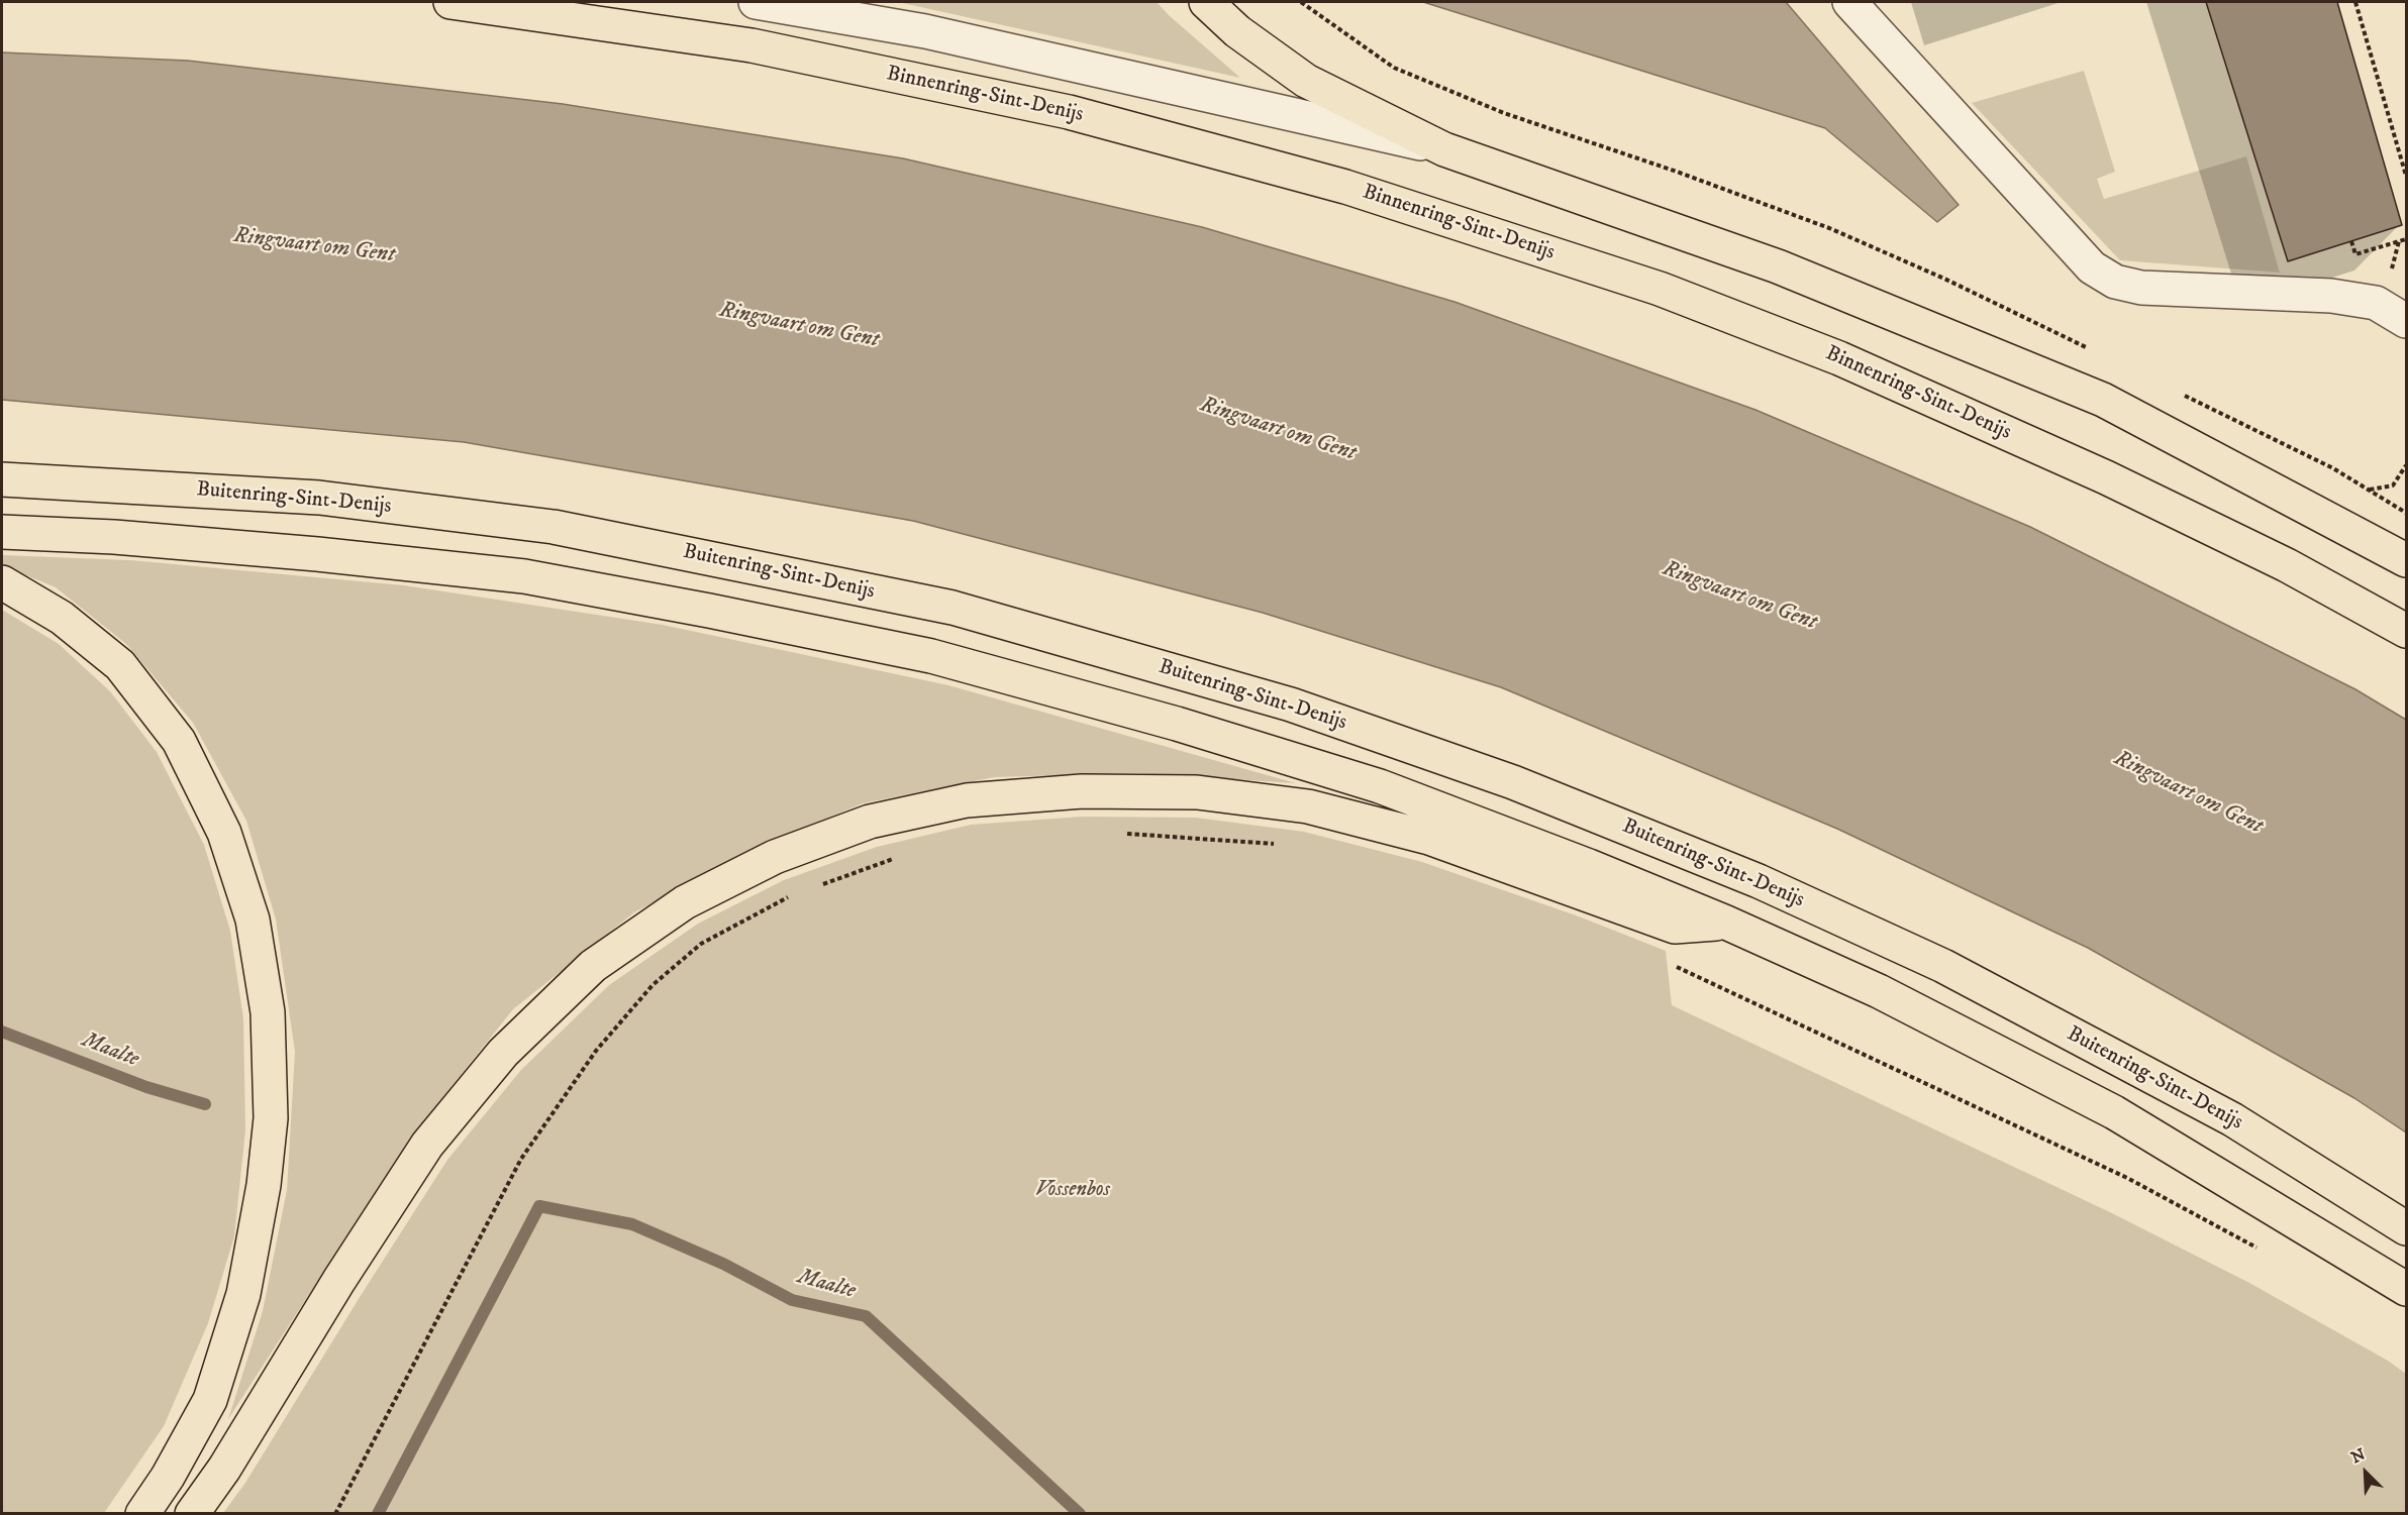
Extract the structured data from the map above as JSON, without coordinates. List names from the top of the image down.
{
  "streets": {
    "highway": ["Binnenring-Sint-Denijs", "Buitenring-Sint-Denijs"]
  },
  "water": ["Ringvaart om Gent", "Maalte"],
  "parks": ["Vossenbos"],
  "north": "top left"
}
